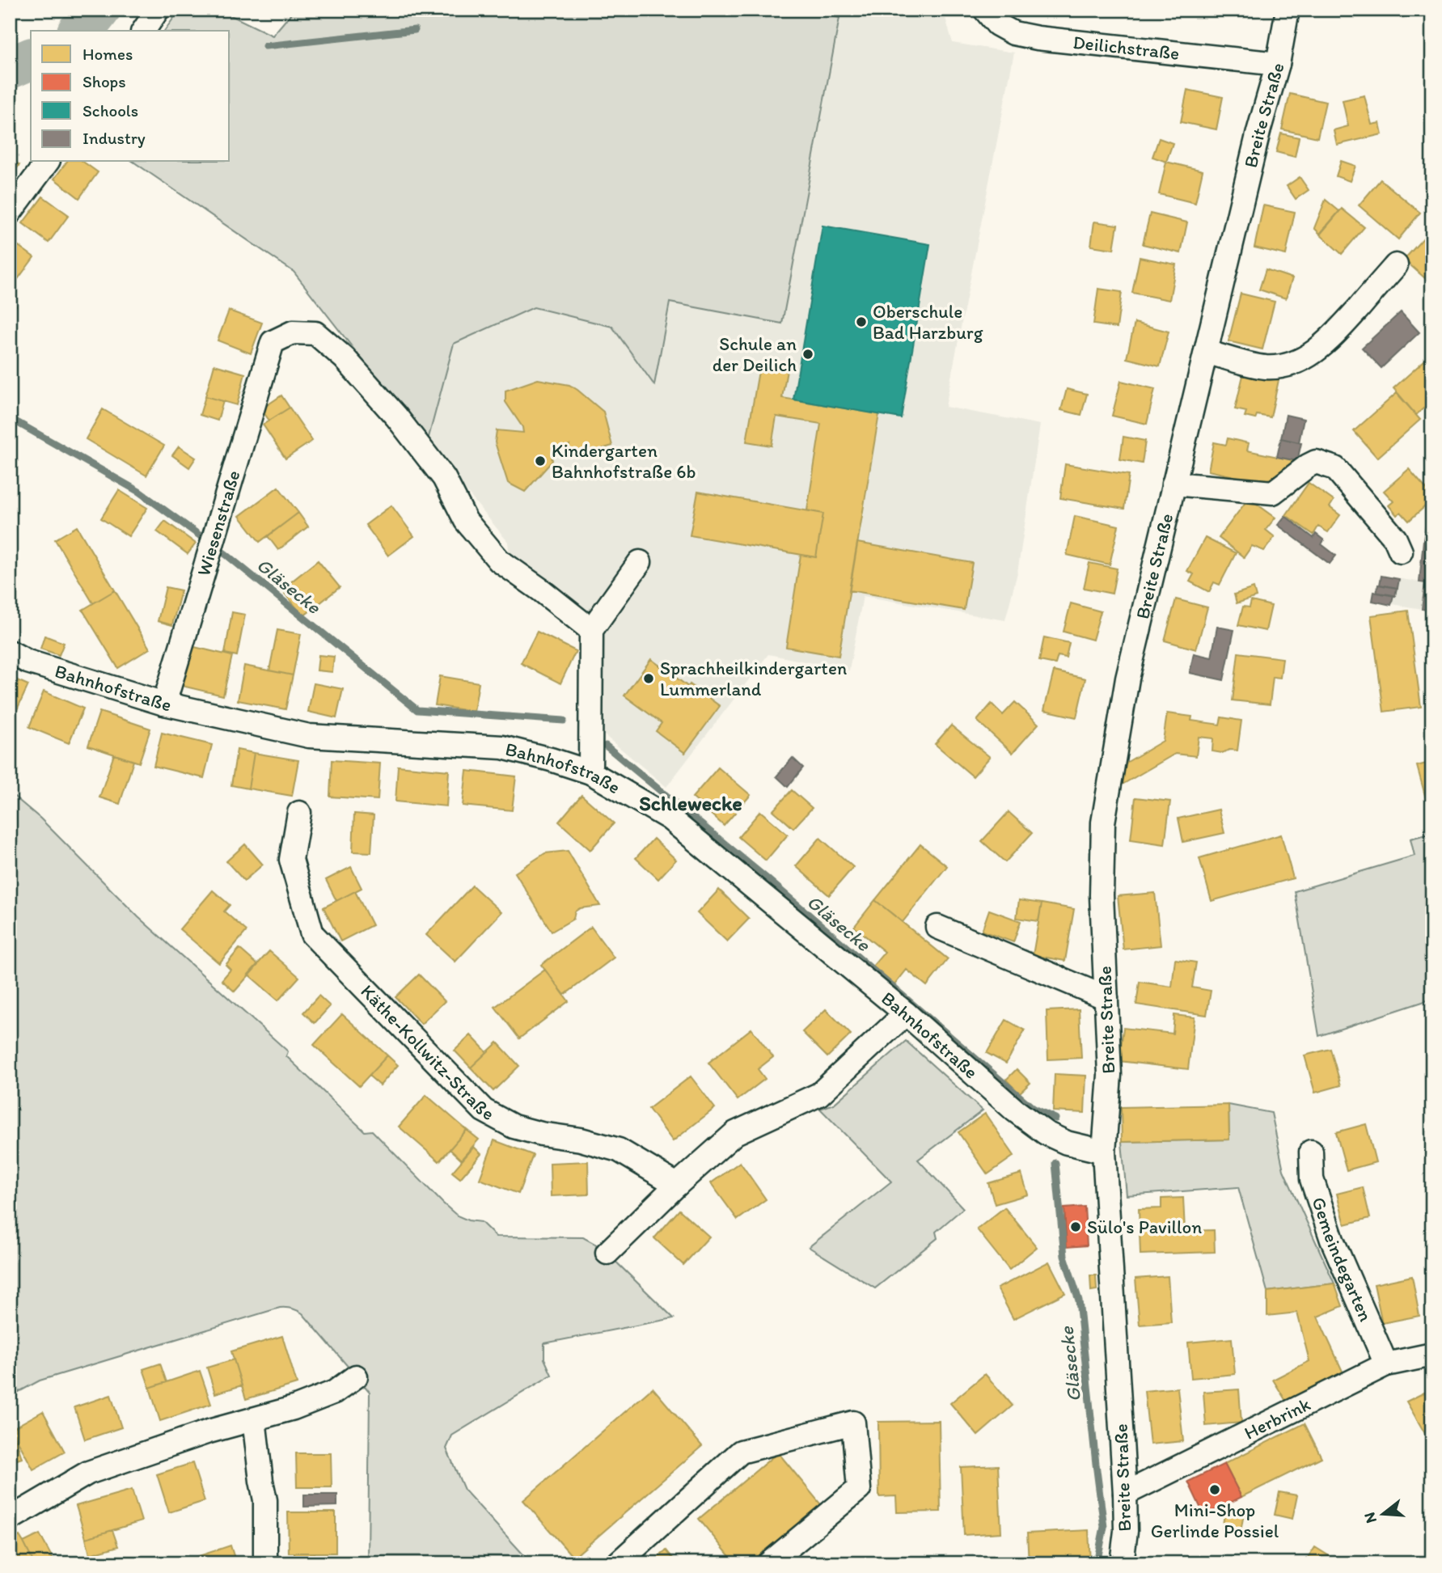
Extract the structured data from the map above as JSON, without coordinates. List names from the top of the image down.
{
  "streets": {
    "street": [
      "Deilichstraße",
      "Breite Straße",
      "Wiesenstraße",
      "Bahnhofstraße",
      "Käthe-Kollwitz-Straße",
      "Gemeindegarten",
      "Herbrink"
    ]
  },
  "crossings": [
    ["Deilichstraße", "Breite Straße"],
    ["Breite Straße", "Bahnhofstraße"],
    ["Breite Straße", "Herbrink"],
    ["Wiesenstraße", "Bahnhofstraße"],
    ["Gemeindegarten", "Herbrink"]
  ],
  "districts": ["Schlewecke"],
  "water": ["Gläsecke"],
  "places": [
    "Oberschule Bad Harzburg",
    "Schule an der Deilich",
    "Kindergarten Bahnhofstraße 6b",
    "Sprachheilkindergarten Lummerland",
    "Sülo's Pavillon",
    "Mini-Shop Gerlinde Possiel"
  ],
  "legend": [
    "Homes",
    "Shops",
    "Schools",
    "Industry"
  ],
  "north": "left"
}
